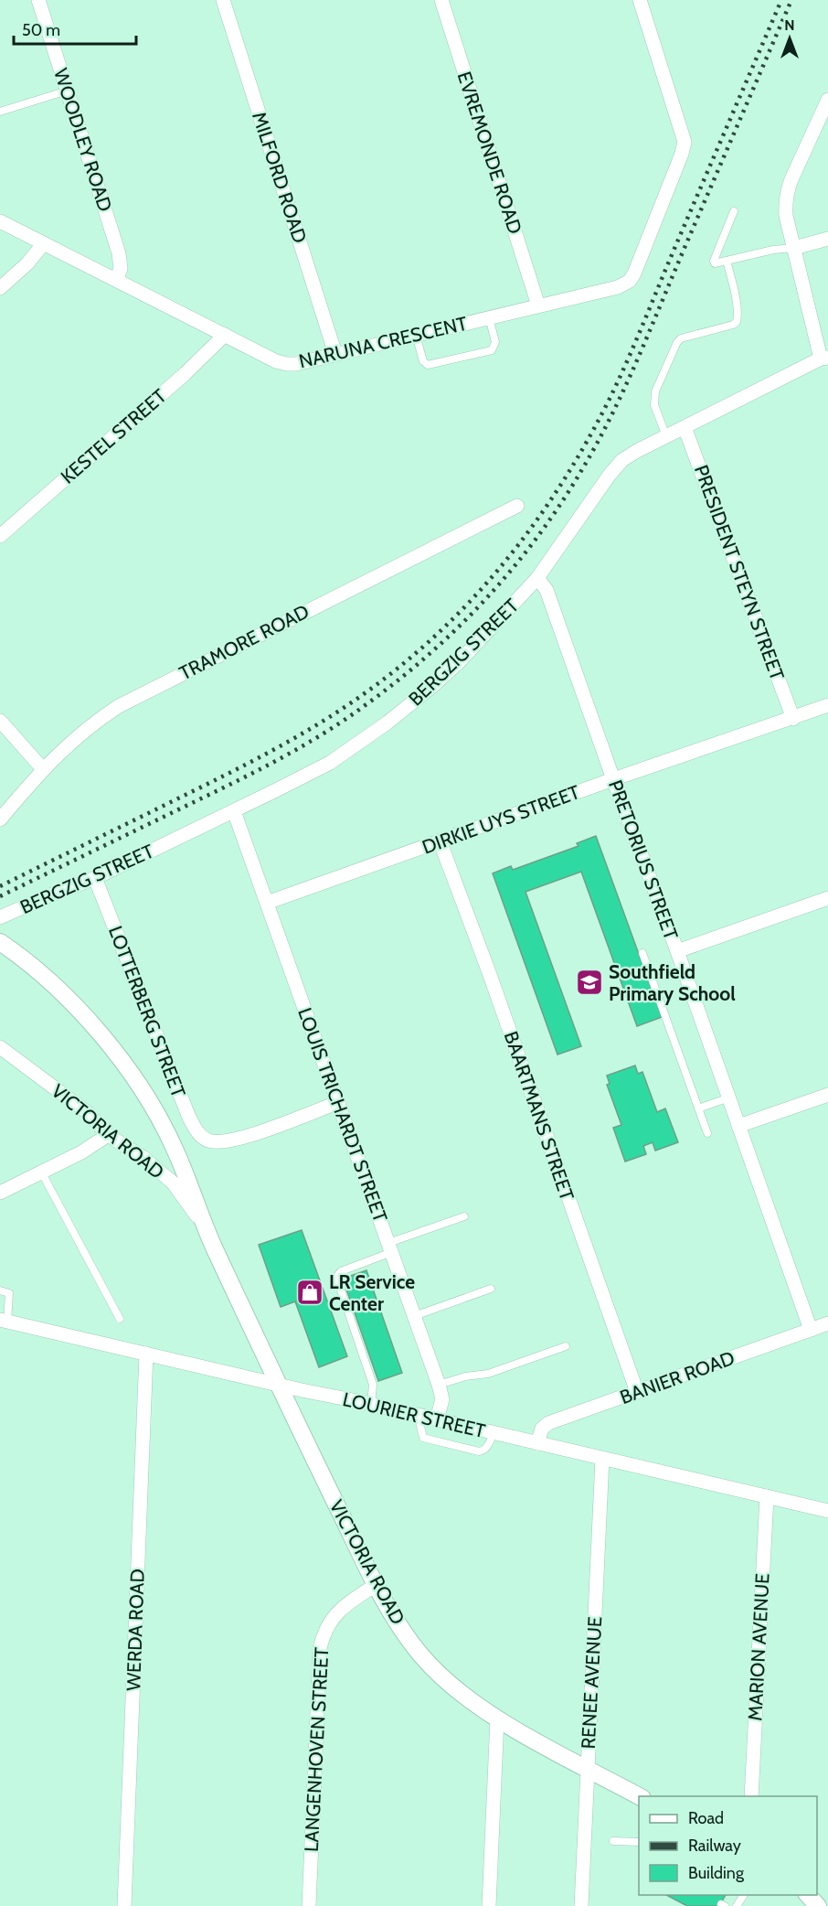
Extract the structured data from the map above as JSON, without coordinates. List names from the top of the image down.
{
  "streets": {
    "street": [
      "WOODLEY ROAD",
      "EVREMONDE ROAD",
      "MILFORD ROAD",
      "NARUNA CRESCENT",
      "KESTEL STREET",
      "PRESIDENT STEYN STREET",
      "TRAMORE ROAD",
      "BERGZIG STREET",
      "DIRKIE UYS STREET",
      "PRETORIUS STREET",
      "LOTTERBERG STREET",
      "LOUIS TRICHARDT STREET",
      "BAARTMANS STREET",
      "VICTORIA ROAD",
      "BANIER ROAD",
      "LOURIER STREET",
      "WERDA ROAD",
      "MARION AVENUE",
      "RENEE AVENUE",
      "LANGENHOVEN STREET"
    ]
  },
  "crossings": [
    ["WOODLEY ROAD", "NARUNA CRESCENT"],
    ["EVREMONDE ROAD", "NARUNA CRESCENT"],
    ["MILFORD ROAD", "NARUNA CRESCENT"],
    ["NARUNA CRESCENT", "KESTEL STREET"],
    ["PRESIDENT STEYN STREET", "BERGZIG STREET"],
    ["PRESIDENT STEYN STREET", "DIRKIE UYS STREET"],
    ["BERGZIG STREET", "PRETORIUS STREET"],
    ["BERGZIG STREET", "LOTTERBERG STREET"],
    ["BERGZIG STREET", "LOUIS TRICHARDT STREET"],
    ["DIRKIE UYS STREET", "PRETORIUS STREET"],
    ["DIRKIE UYS STREET", "LOUIS TRICHARDT STREET"],
    ["DIRKIE UYS STREET", "BAARTMANS STREET"],
    ["PRETORIUS STREET", "BANIER ROAD"],
    ["LOTTERBERG STREET", "LOUIS TRICHARDT STREET"],
    ["LOUIS TRICHARDT STREET", "LOURIER STREET"],
    ["BAARTMANS STREET", "BANIER ROAD"],
    ["VICTORIA ROAD", "LOURIER STREET"],
    ["VICTORIA ROAD", "RENEE AVENUE"],
    ["VICTORIA ROAD", "LANGENHOVEN STREET"],
    ["BANIER ROAD", "LOURIER STREET"],
    ["LOURIER STREET", "WERDA ROAD"],
    ["LOURIER STREET", "MARION AVENUE"],
    ["LOURIER STREET", "RENEE AVENUE"]
  ],
  "places": {
    "school or university": ["Southfield Primary School"],
    "shop": ["LR Service Center"]
  },
  "legend": ["Road", "Railway", "Building"],
  "scale_bar": "50 m",
  "north": "top"
}
